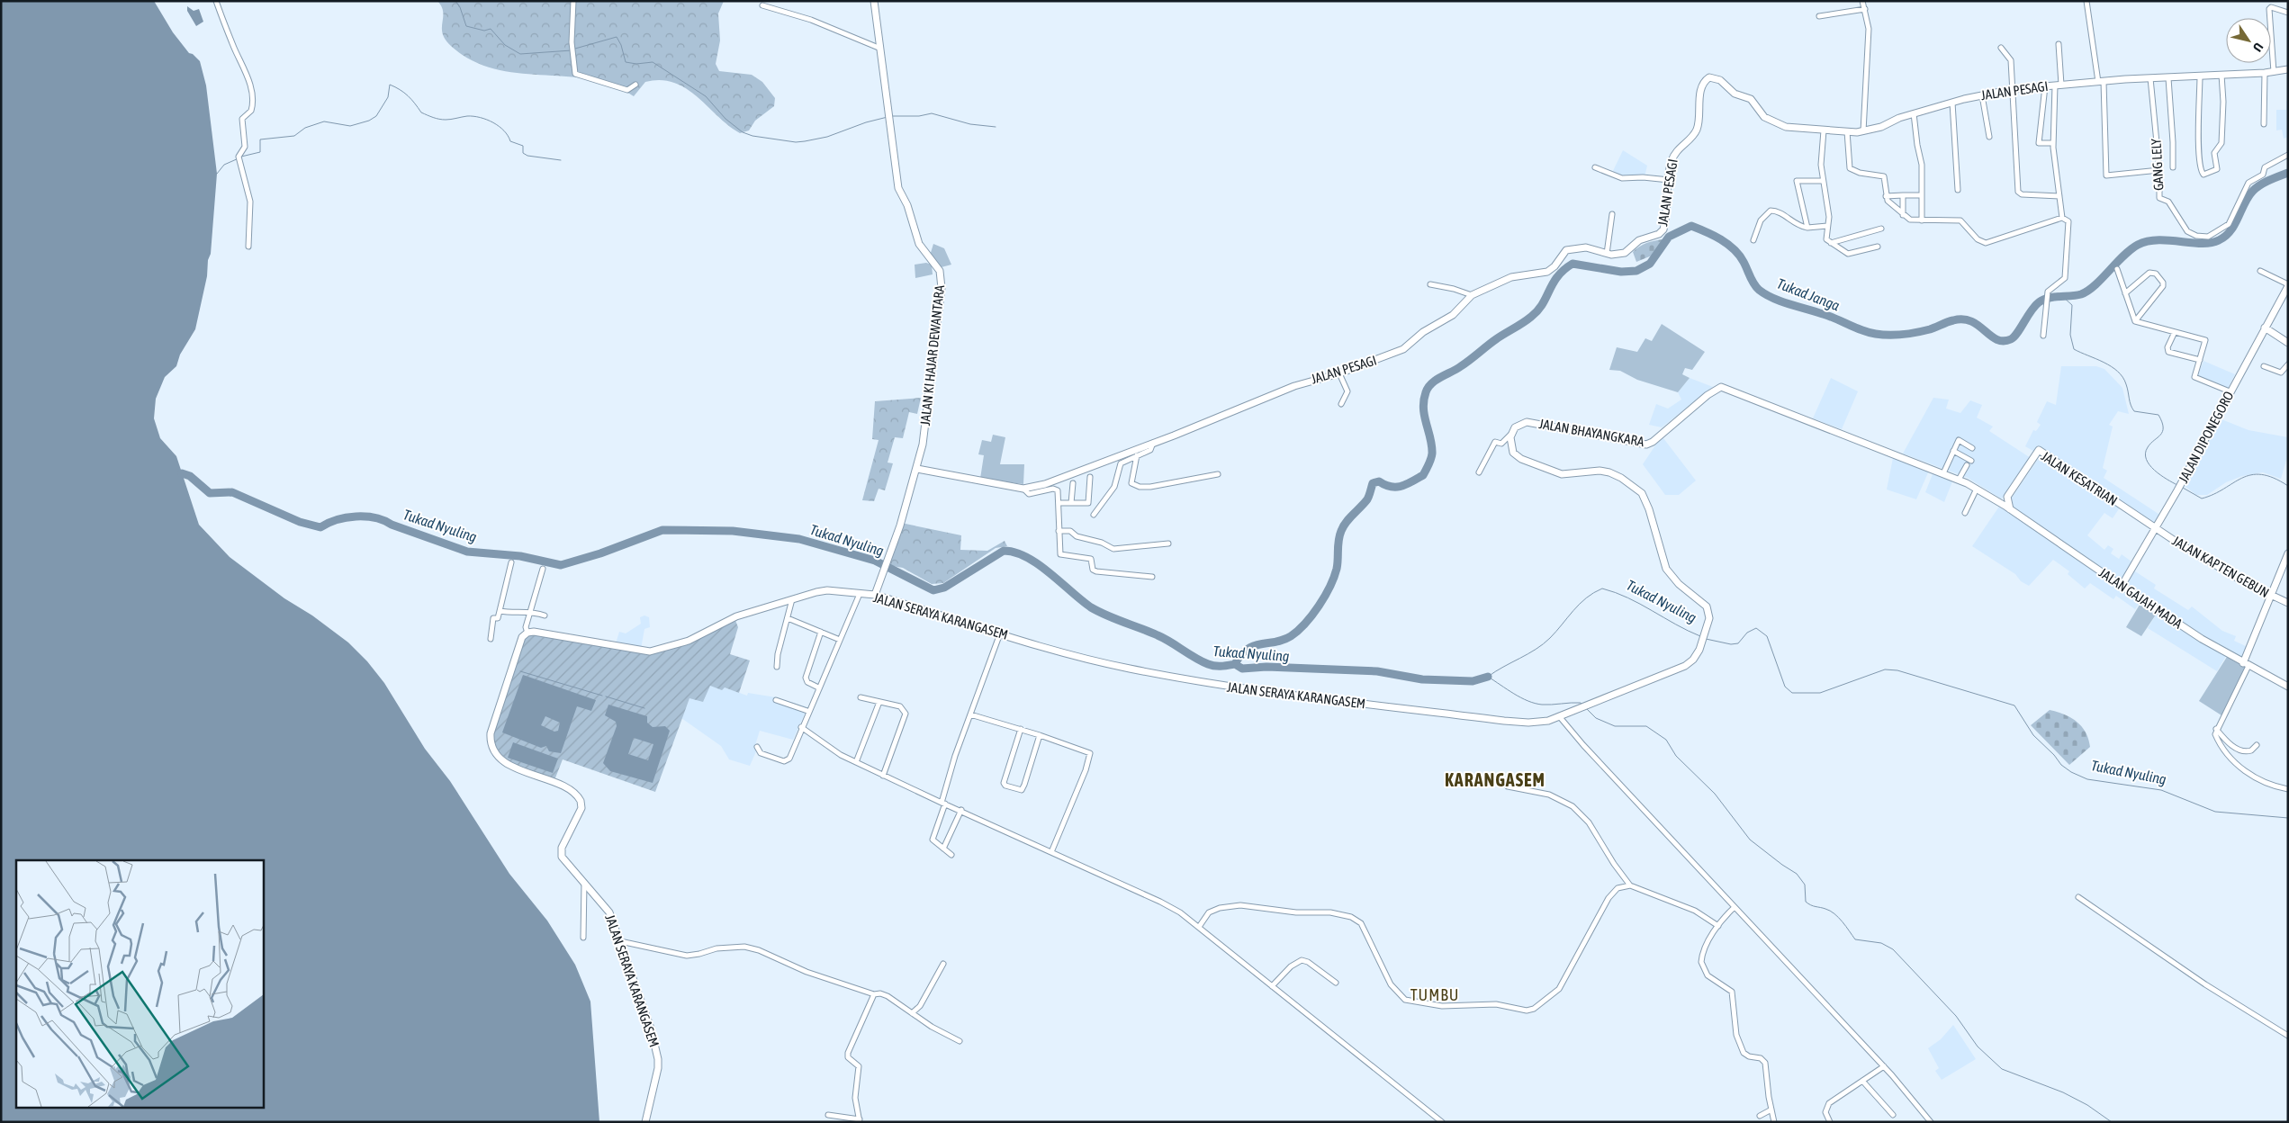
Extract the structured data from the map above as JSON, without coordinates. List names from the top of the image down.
{
  "streets": {
    "street": [
      "JALAN PESAGI",
      "GANG LELY",
      "JALAN KI HAJAR DEWANTARA",
      "JALAN BHAYANGKARA",
      "JALAN DIPONEGORO",
      "JALAN KESATRIAN",
      "JALAN KAPTEN GEBUN",
      "JALAN GAJAH MADA",
      "JALAN SERAYA KARANGASEM"
    ]
  },
  "crossings": [
    ["JALAN PESAGI", "GANG LELY"],
    ["JALAN KI HAJAR DEWANTARA", "JALAN SERAYA KARANGASEM"],
    ["JALAN BHAYANGKARA", "JALAN GAJAH MADA"],
    ["JALAN BHAYANGKARA", "JALAN SERAYA KARANGASEM"],
    ["JALAN DIPONEGORO", "JALAN KESATRIAN"],
    ["JALAN DIPONEGORO", "JALAN KAPTEN GEBUN"],
    ["JALAN DIPONEGORO", "JALAN GAJAH MADA"],
    ["JALAN KESATRIAN", "JALAN KAPTEN GEBUN"]
  ],
  "districts": ["KARANGASEM", "TUMBU"],
  "water": ["Tukad Janga", "Tukad Nyuling"],
  "north": "bottom right"
}
